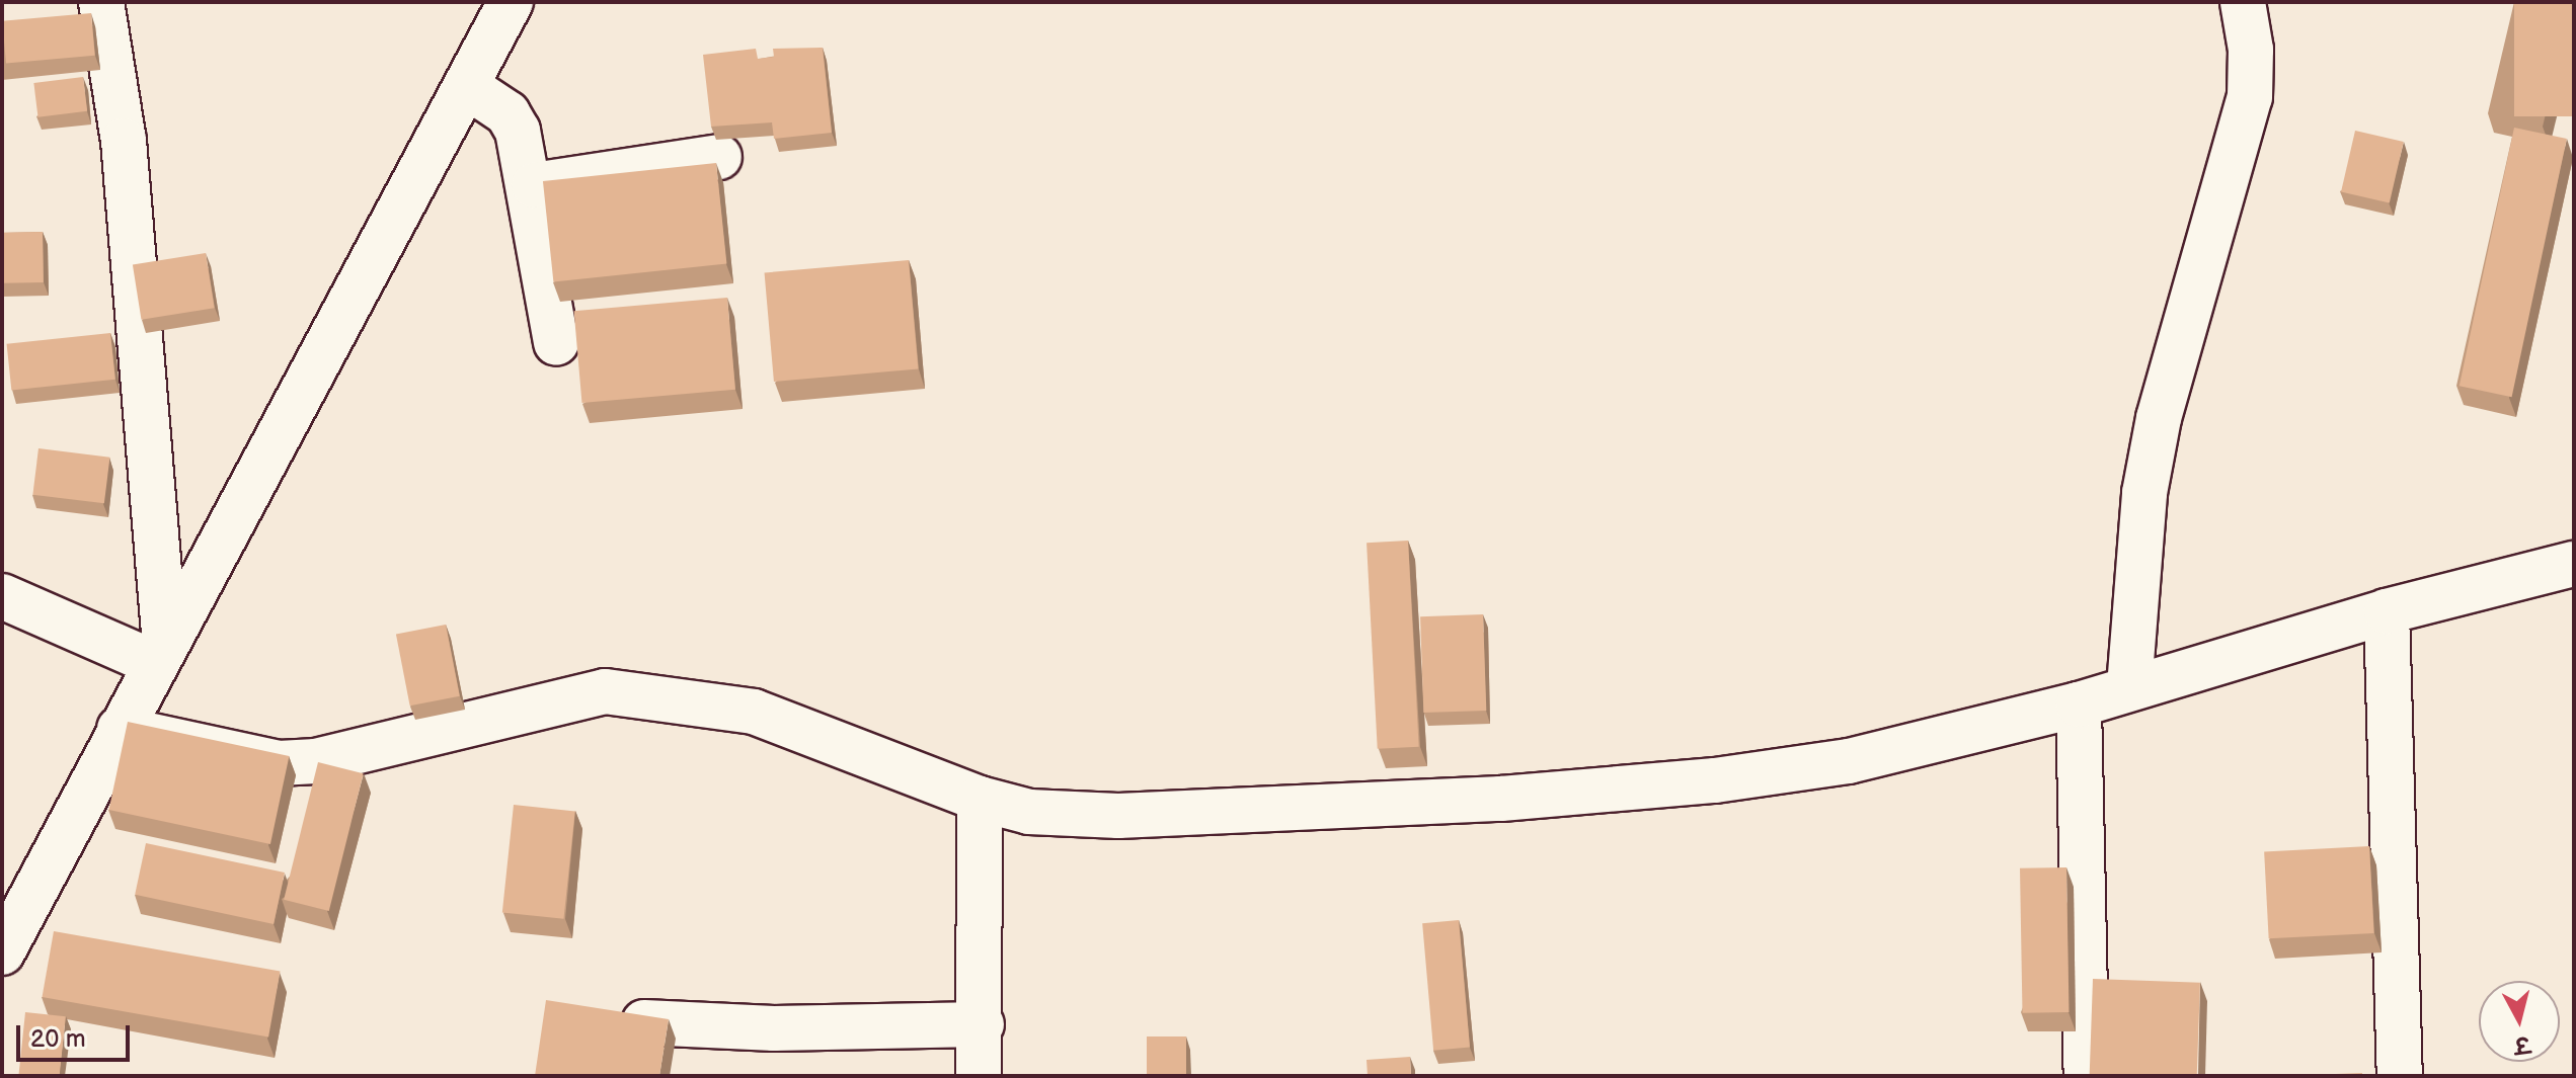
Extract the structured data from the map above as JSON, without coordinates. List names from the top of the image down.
{
  "scale_bar": "20 m",
  "north": "bottom"
}
